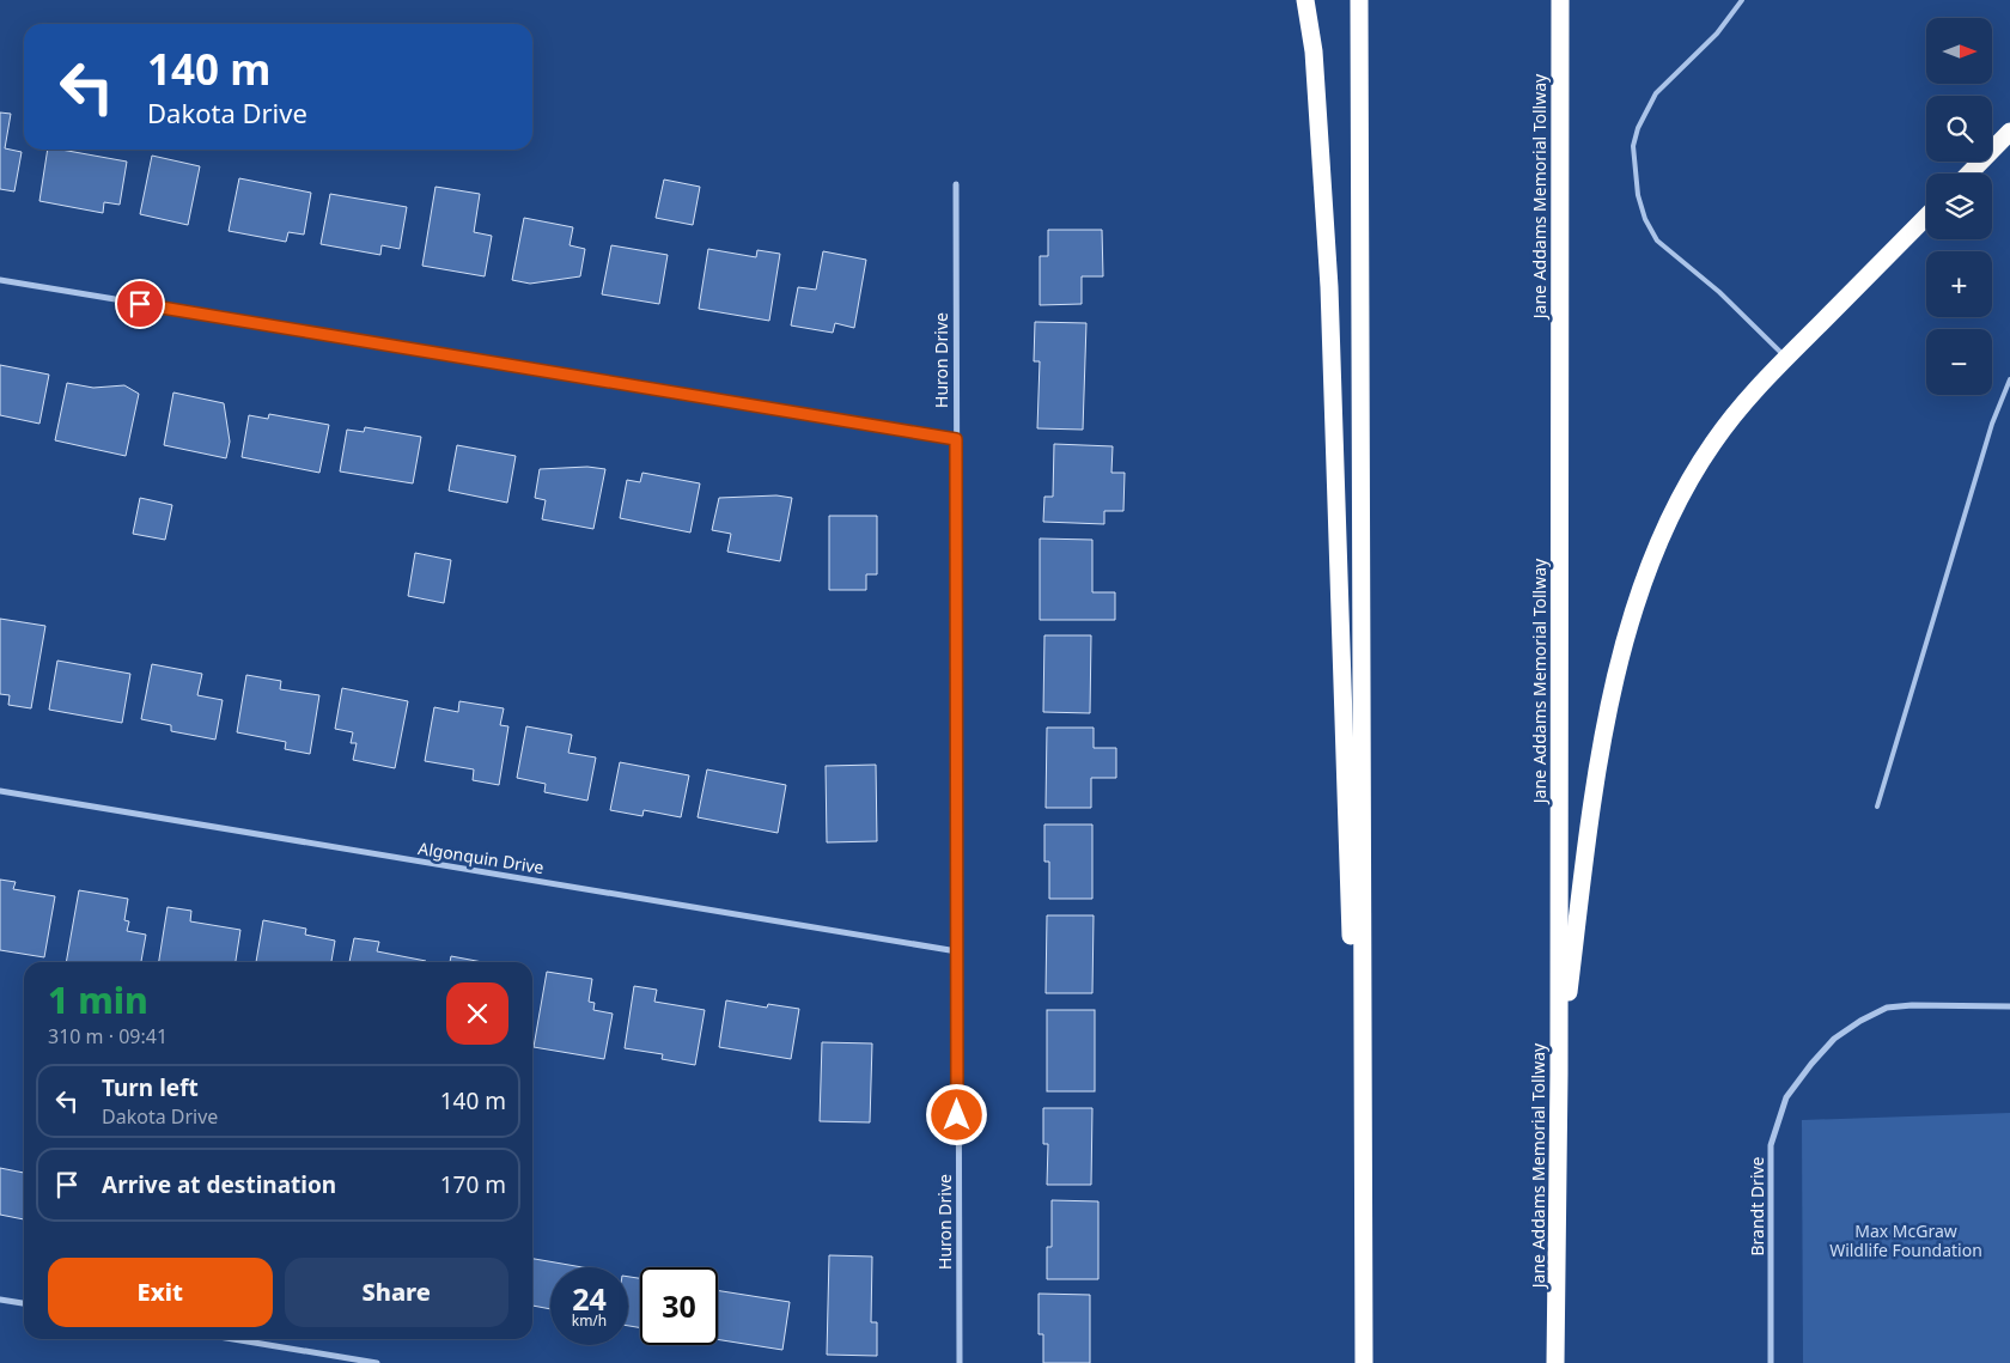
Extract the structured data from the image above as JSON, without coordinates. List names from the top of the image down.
{
  "streets": {
    "highway": ["Jane Addams Memorial Tollway"],
    "street": ["Huron Drive", "Algonquin Drive", "Brandt Drive"]
  },
  "crossings": [
    ["Huron Drive", "Algonquin Drive"]
  ],
  "parks": ["Max McGraw Wildlife Foundation"],
  "north": "right",
  "page": {
    "map_buttons": ["+", "−"],
    "turn": ["140 m", "Dakota Drive"],
    "heading": ["1 min", "310 m · 09:41"],
    "list": [
      {
        "name": "Turn left",
        "note": "Dakota Drive",
        "value": "140 m"
      },
      {
        "name": "Arrive at destination",
        "value": "170 m"
      }
    ],
    "buttons": ["Exit", "Share"],
    "speed": "24 km/h",
    "limit": "30"
  }
}
